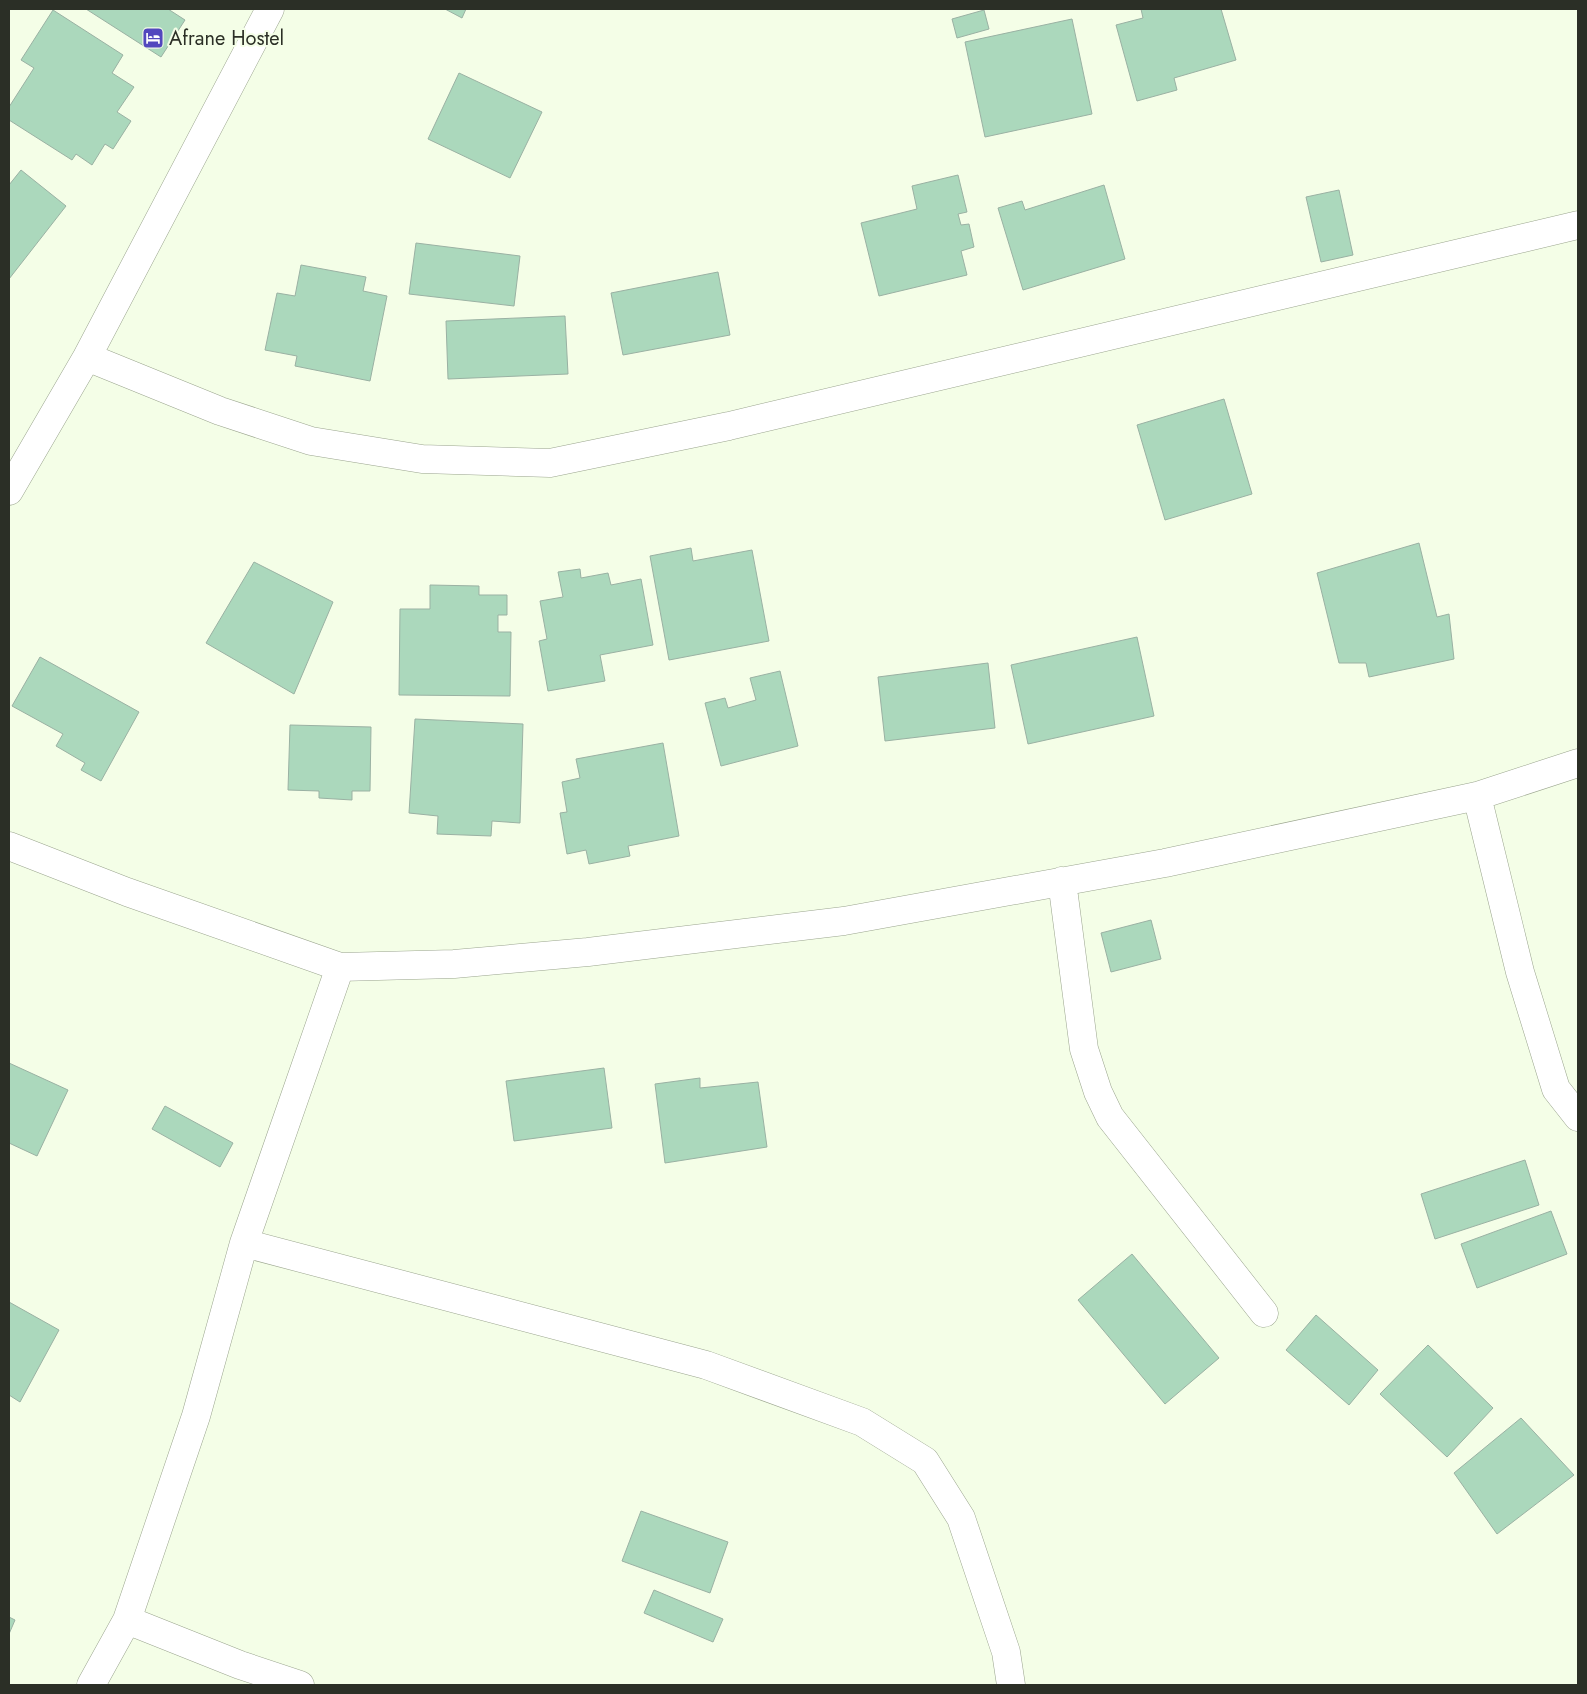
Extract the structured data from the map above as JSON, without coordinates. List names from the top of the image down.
{
  "places": {
    "hotel": ["Afrane Hostel"]
  }
}
